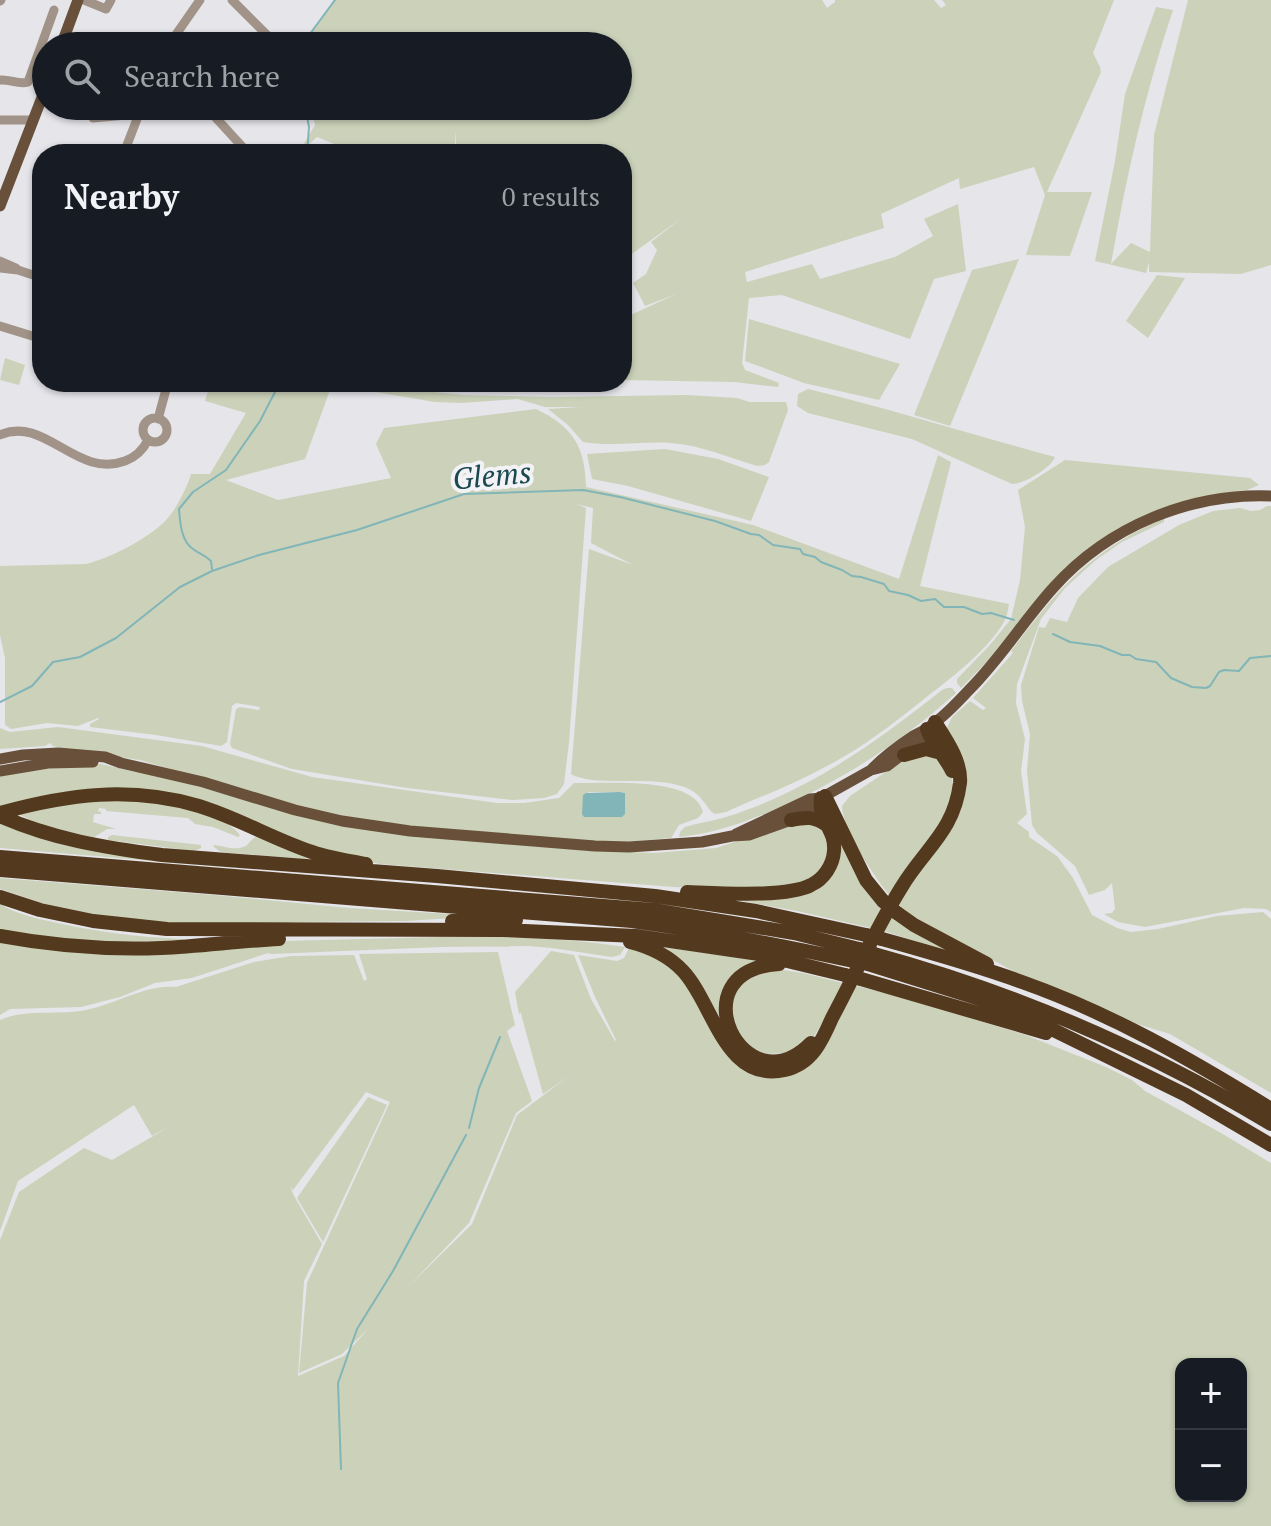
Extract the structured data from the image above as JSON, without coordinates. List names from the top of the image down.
{
  "water": ["Glems"],
  "page": {
    "search": "Search here",
    "heading": ["Nearby", "0 results"],
    "map_buttons": ["+", "−"]
  }
}
